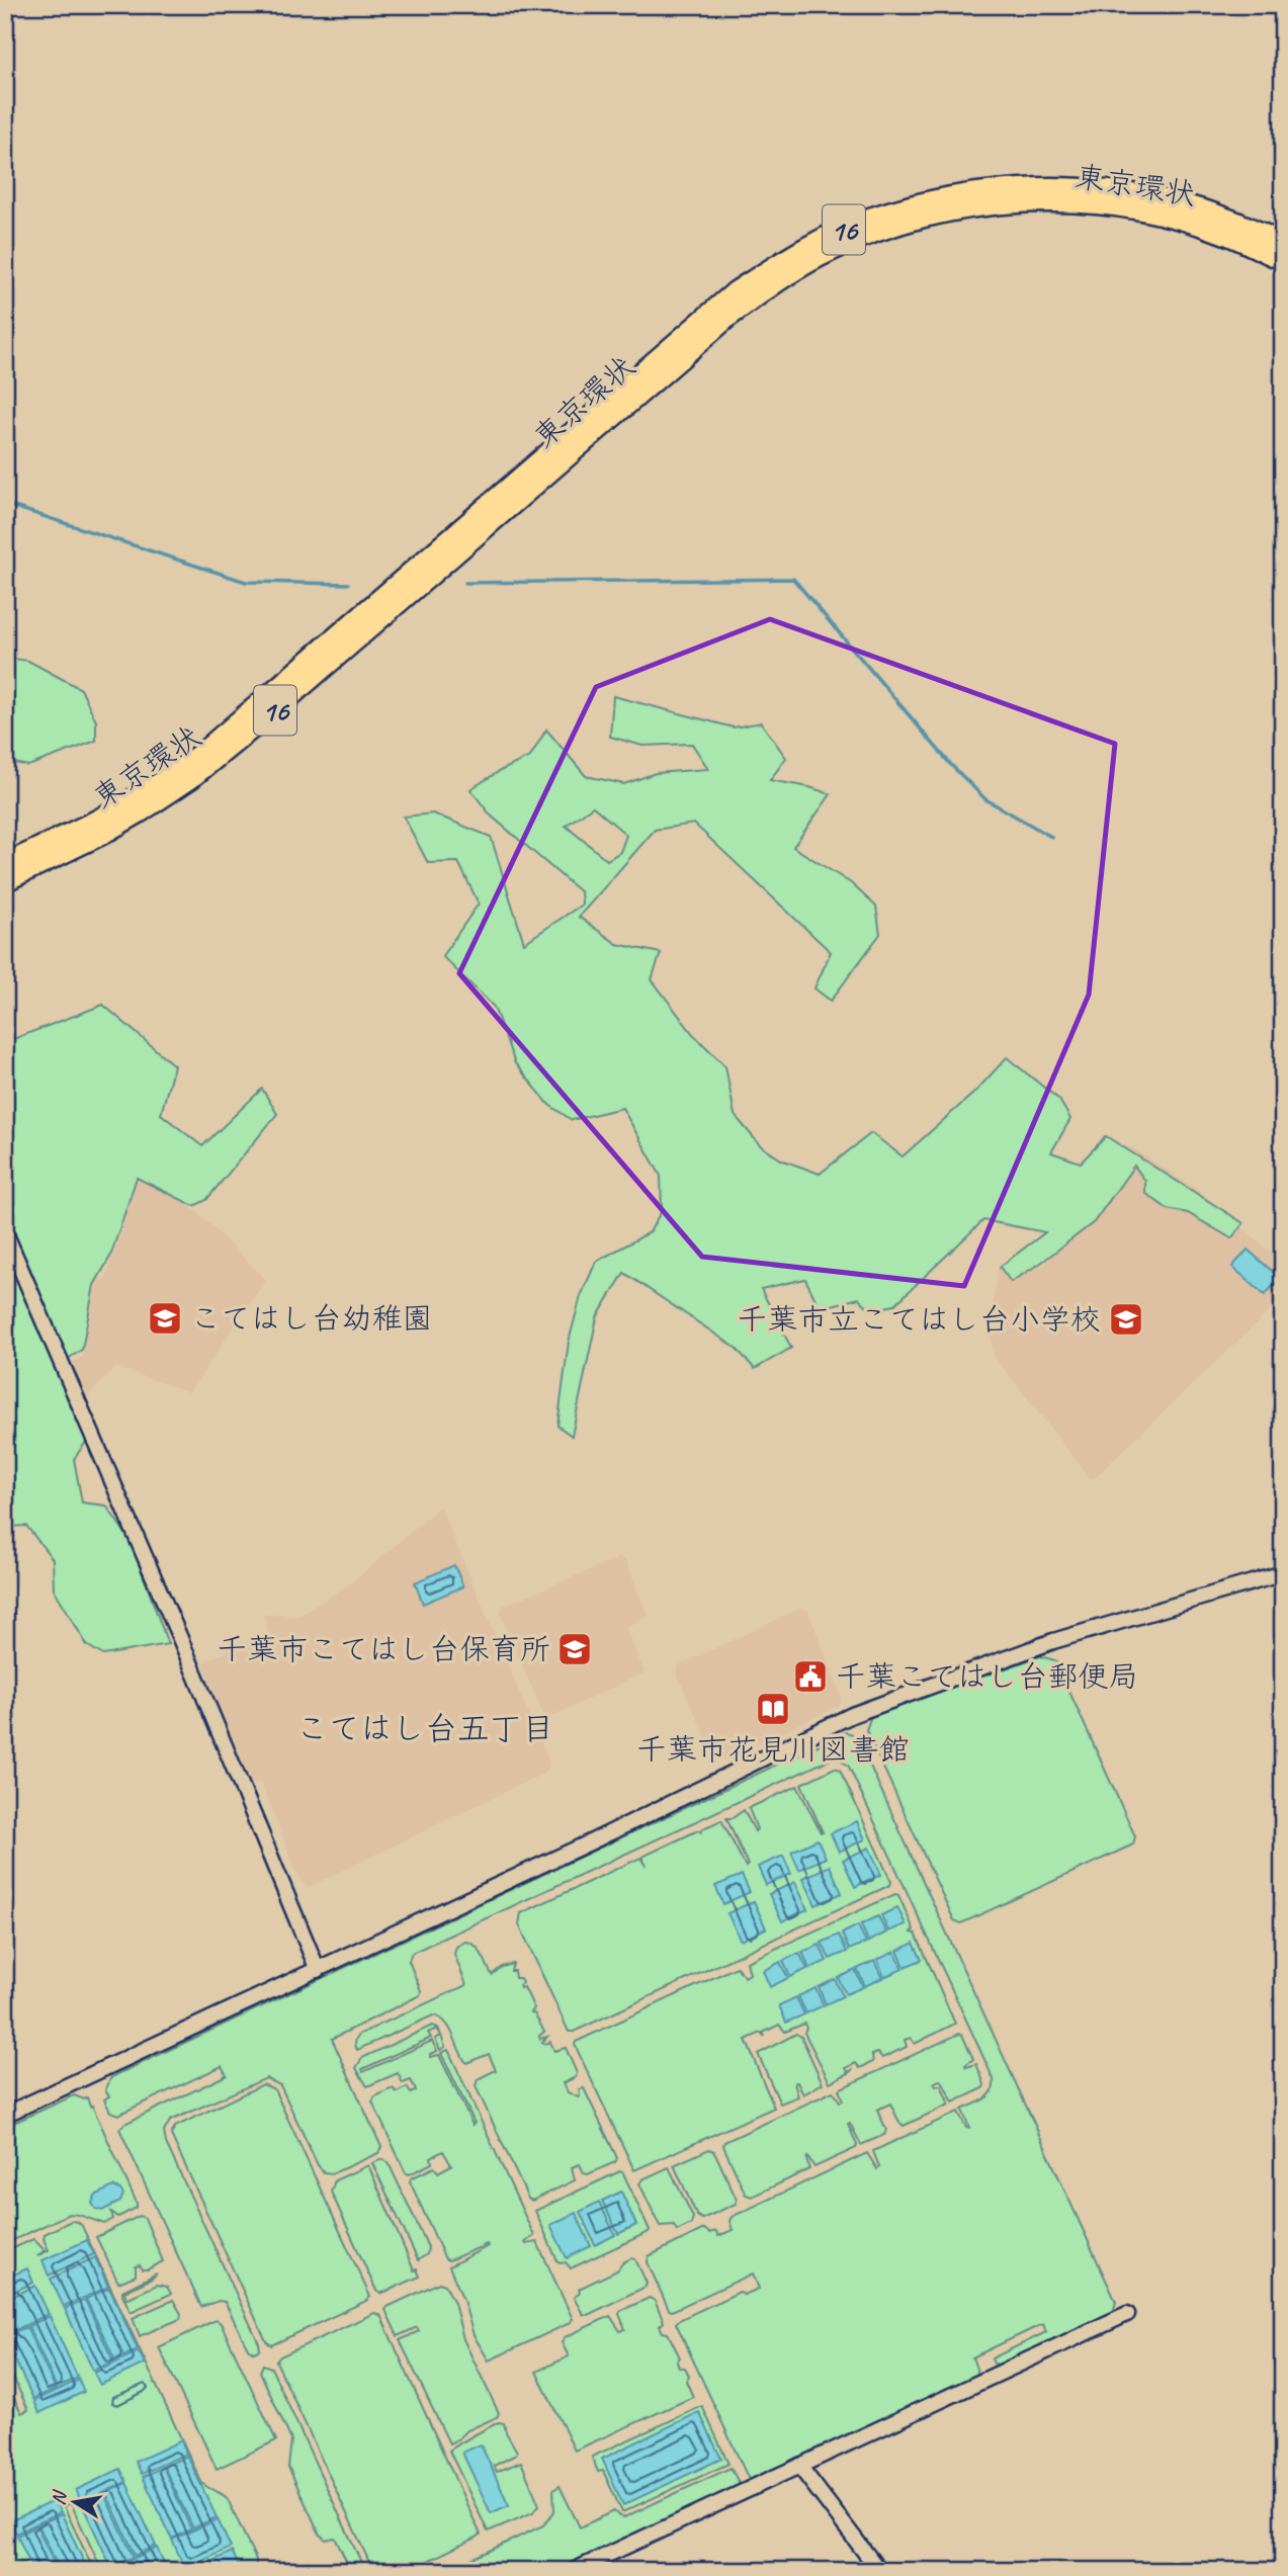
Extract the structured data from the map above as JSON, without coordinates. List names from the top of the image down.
{
  "streets": {
    "highway": ["東京環状", "16"]
  },
  "districts": ["こてはし台五丁目"],
  "places": {
    "school or university": ["こてはし台幼稚園", "千葉市立こてはし台小学校", "千葉市こてはし台保育所"],
    "public building": ["千葉こてはし台郵便局"],
    "library": ["千葉市花見川図書館"]
  },
  "north": "left"
}
